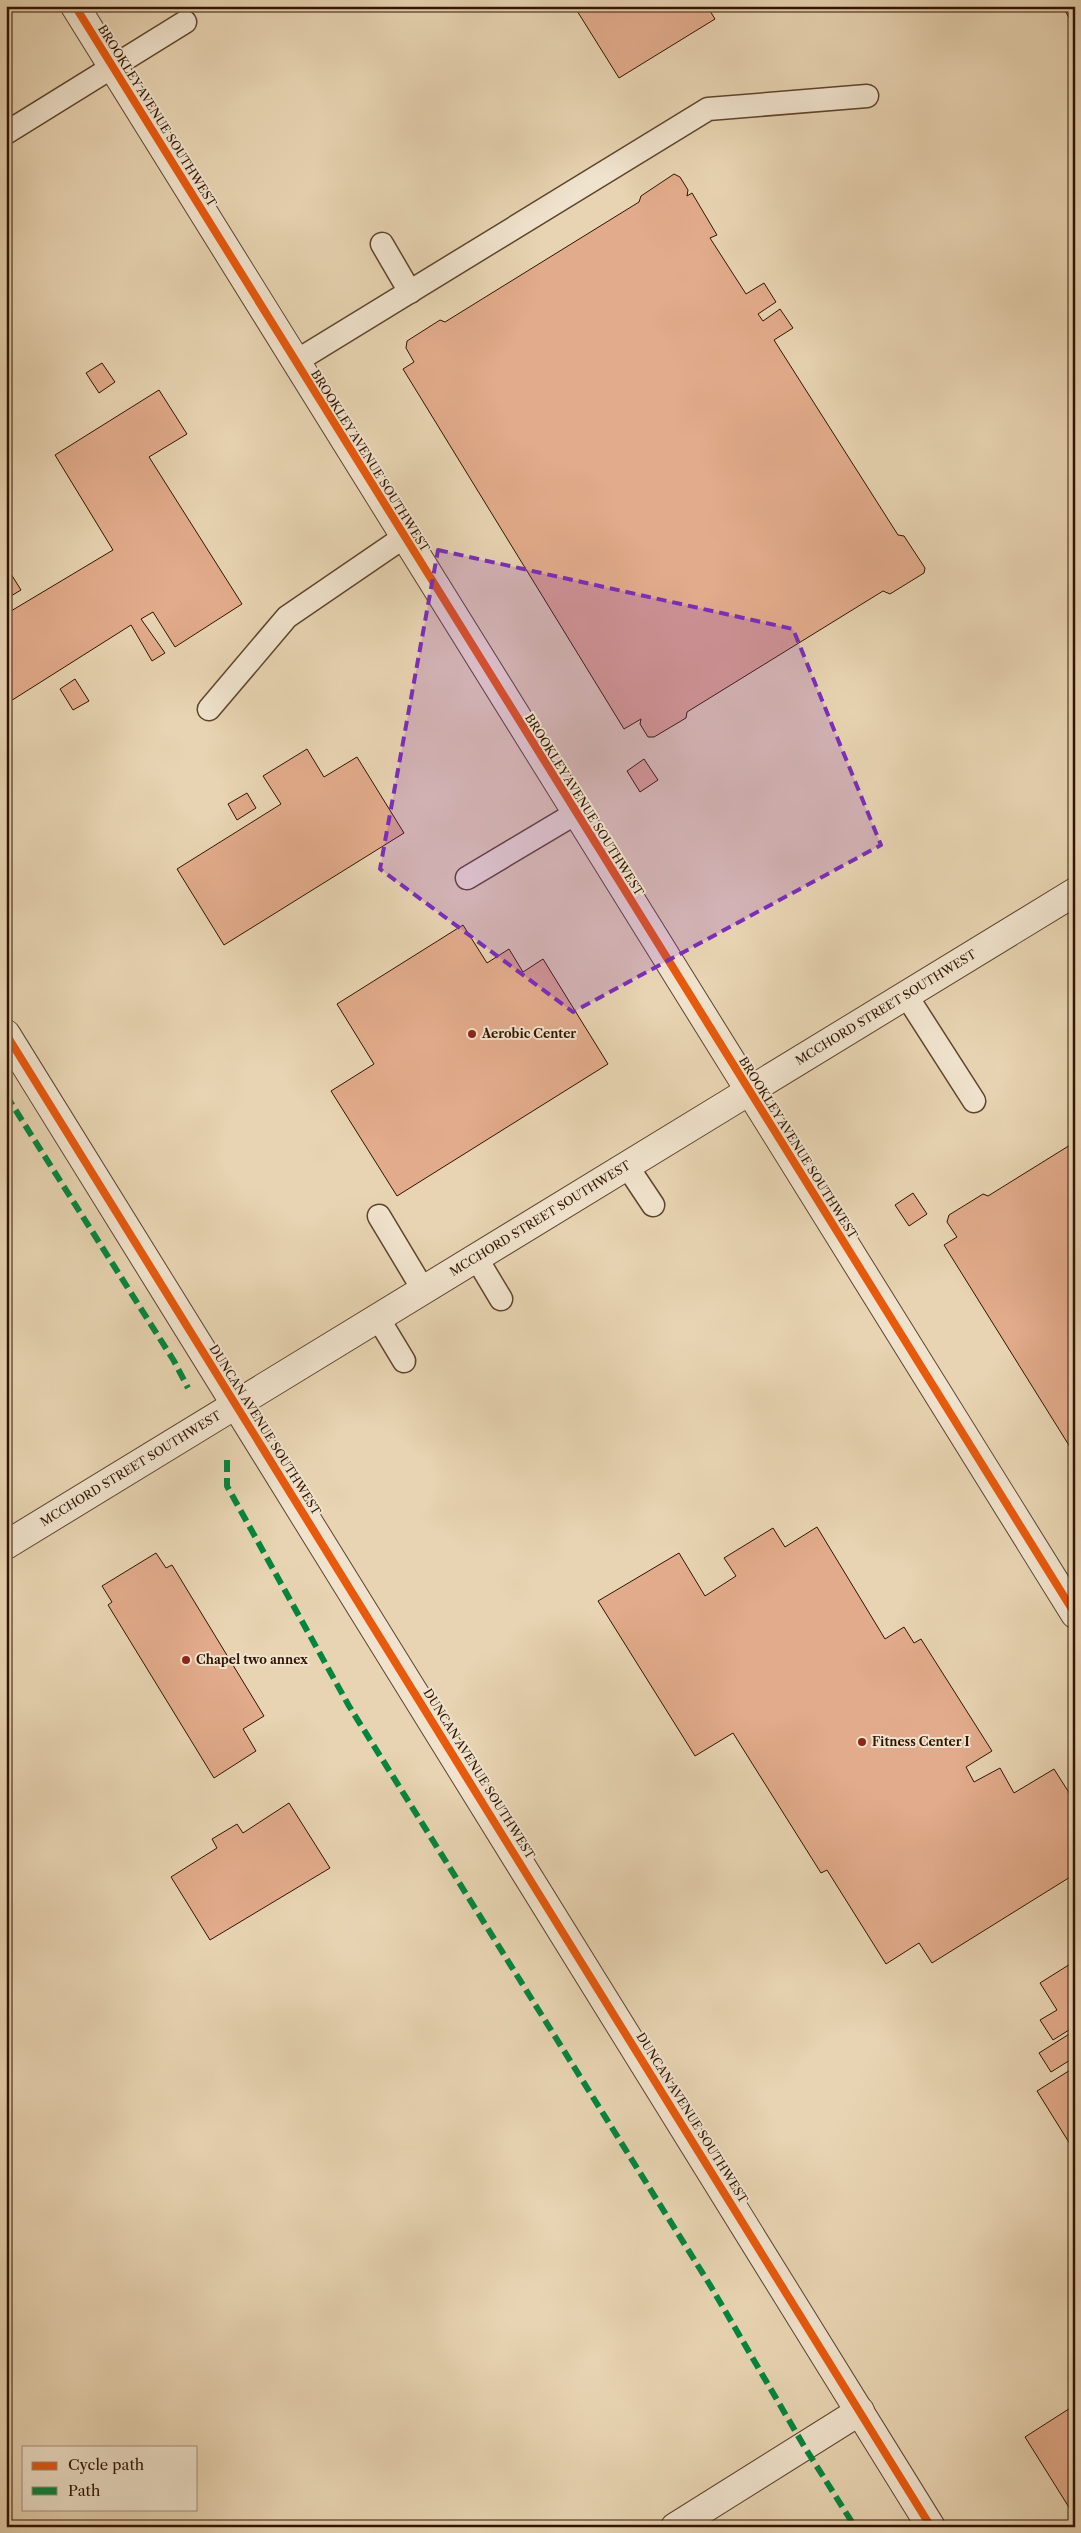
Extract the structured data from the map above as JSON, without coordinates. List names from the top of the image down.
{
  "streets": {
    "street": ["BROOKLEY AVENUE SOUTHWEST", "MCCHORD STREET SOUTHWEST", "DUNCAN AVENUE SOUTHWEST"]
  },
  "crossings": [
    ["BROOKLEY AVENUE SOUTHWEST", "MCCHORD STREET SOUTHWEST"],
    ["MCCHORD STREET SOUTHWEST", "DUNCAN AVENUE SOUTHWEST"]
  ],
  "places": ["Aerobic Center", "Chapel two annex", "Fitness Center I"],
  "legend": ["Cycle path", "Path"]
}
